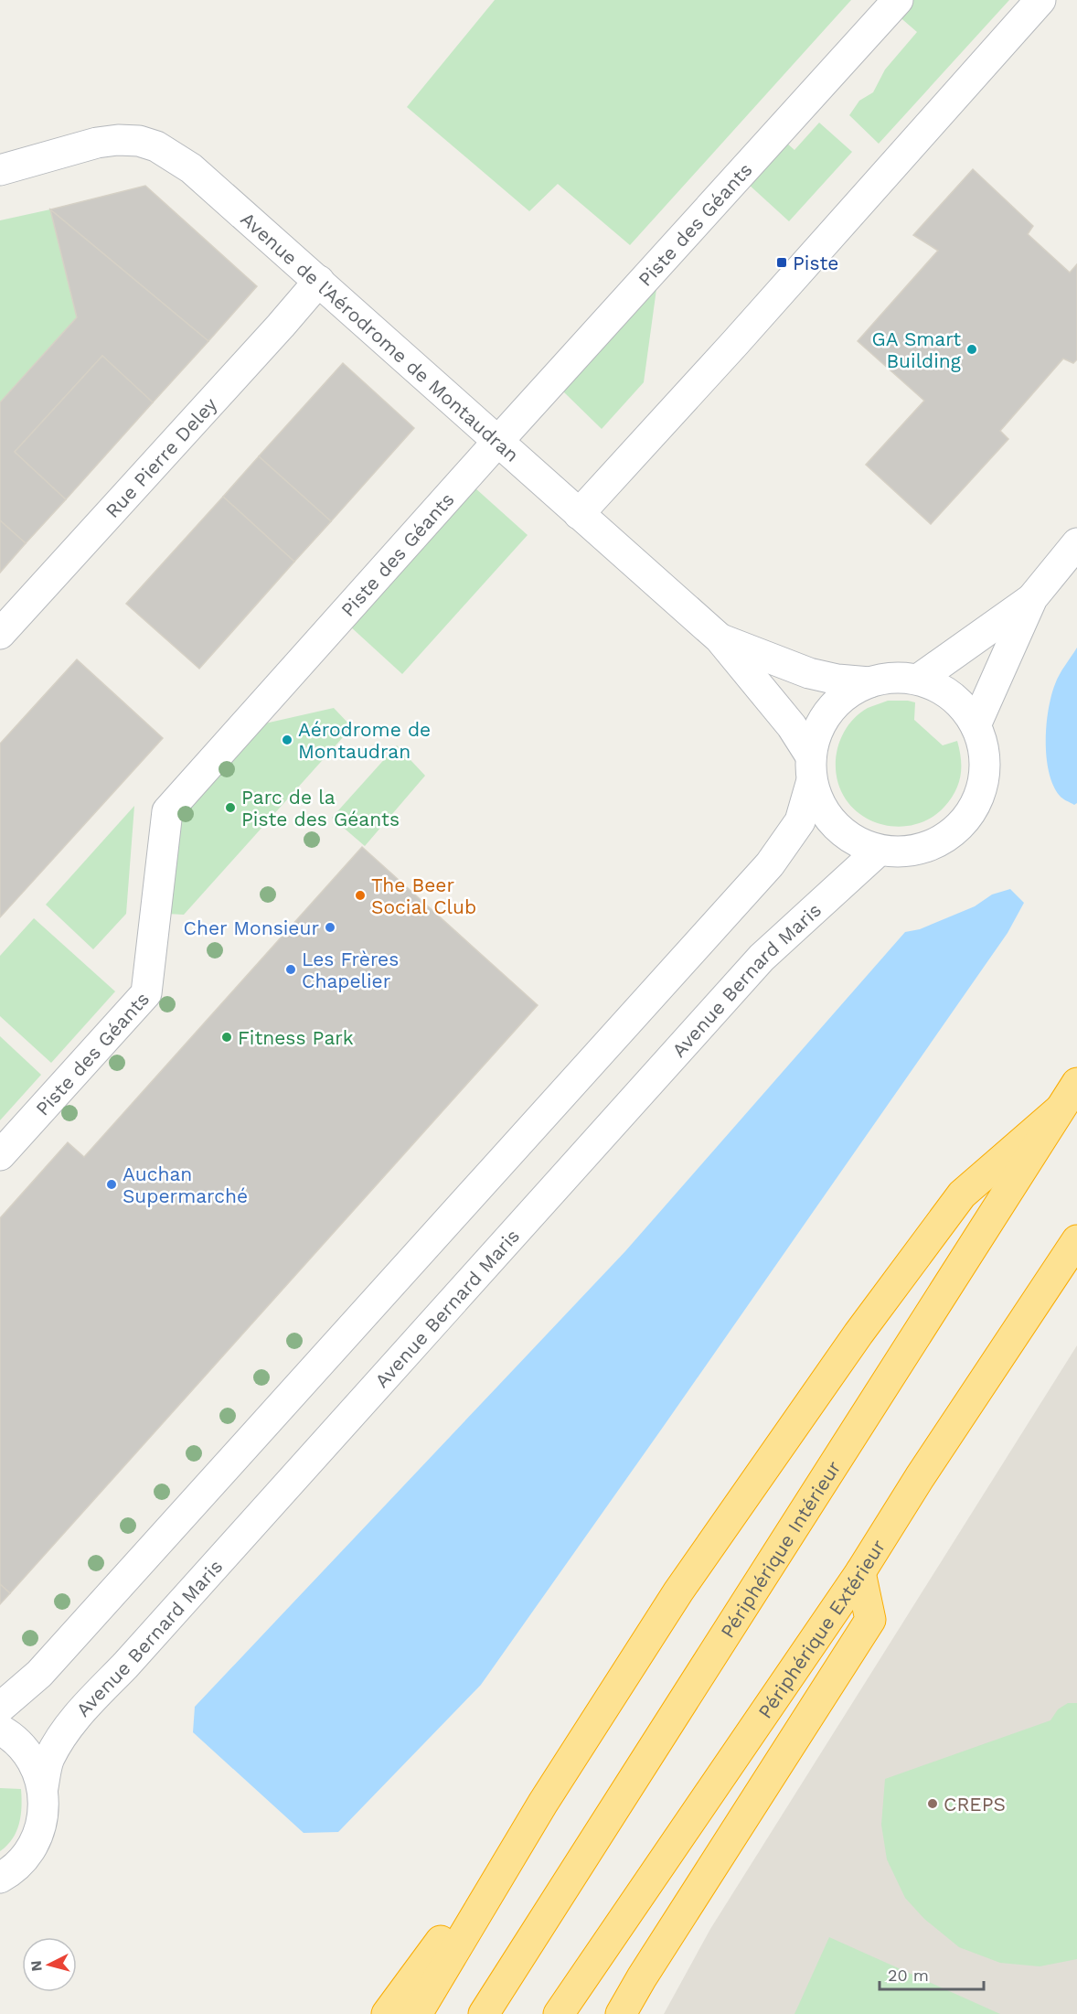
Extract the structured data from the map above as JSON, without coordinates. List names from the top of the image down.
{
  "streets": {
    "highway": ["Périphérique Intérieur", "Périphérique Extérieur"],
    "street": [
      "Piste des Géants",
      "Avenue de l'Aérodrome de Montaudran",
      "Rue Pierre Deley",
      "Avenue Bernard Maris"
    ]
  },
  "crossings": [
    ["Piste des Géants", "Avenue de l'Aérodrome de Montaudran"],
    ["Avenue de l'Aérodrome de Montaudran", "Rue Pierre Deley"],
    ["Avenue de l'Aérodrome de Montaudran", "Avenue Bernard Maris"]
  ],
  "places": {
    "transit": ["Piste"],
    "other": [
      "GA Smart Building",
      "Aérodrome de Montaudran",
      "Parc de la Piste des Géants",
      "The Beer Social Club",
      "Cher Monsieur",
      "Les Frères Chapelier",
      "Fitness Park",
      "Auchan Supermarché",
      "CREPS"
    ]
  },
  "scale_bar": "20 m",
  "north": "left"
}
